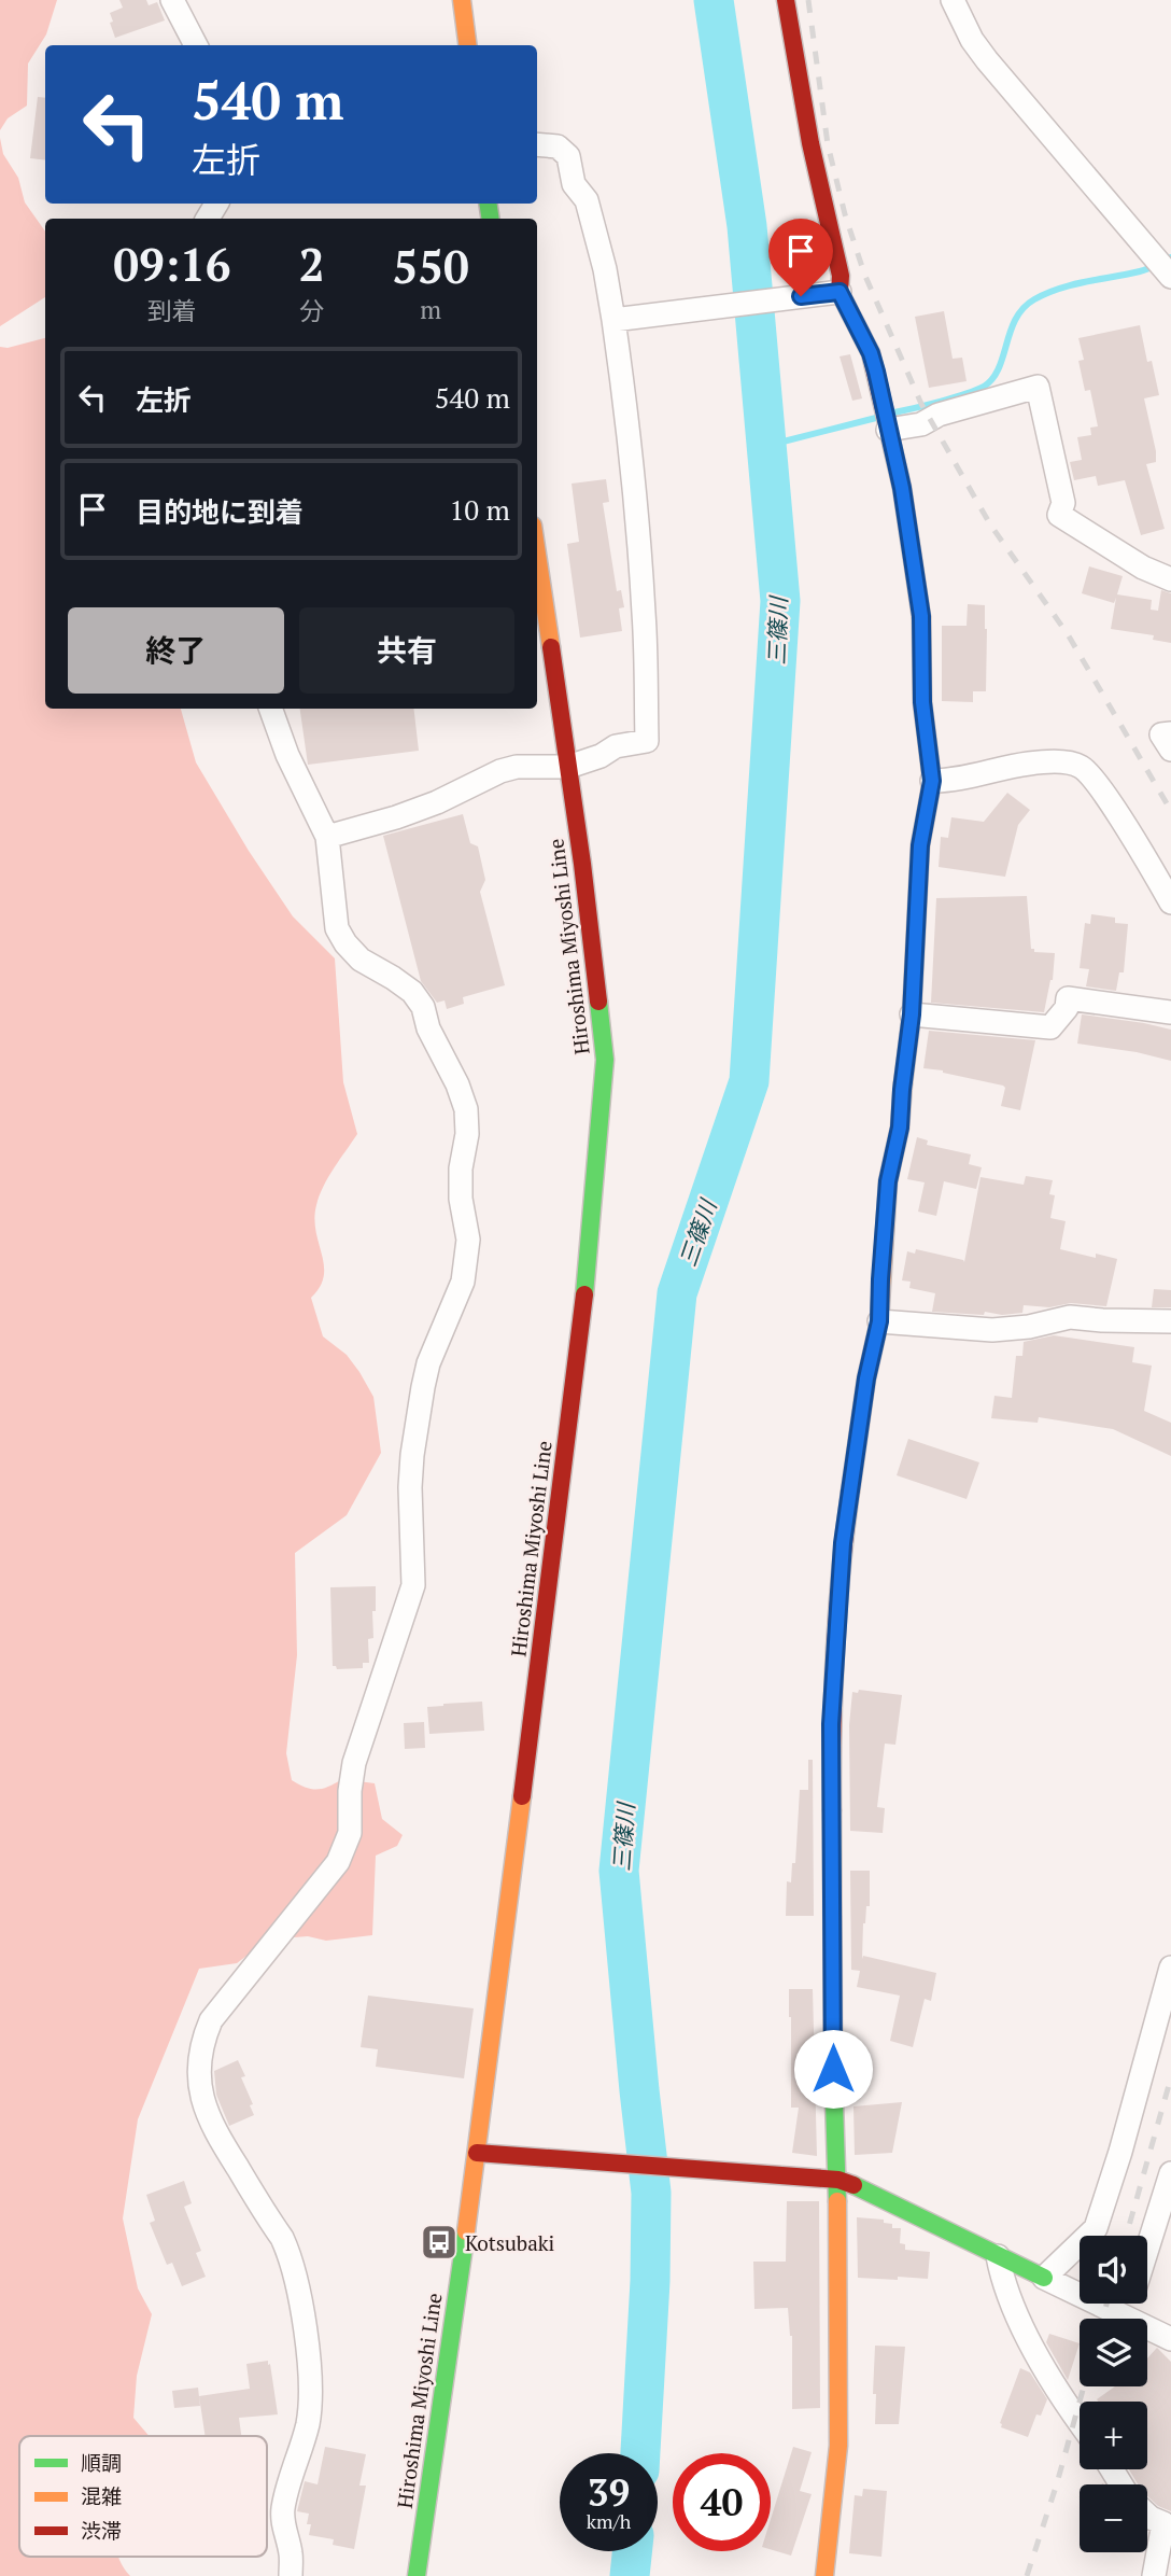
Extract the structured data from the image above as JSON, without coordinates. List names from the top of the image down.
{
  "streets": {
    "street": ["Hiroshima Miyoshi Line"]
  },
  "water": ["三篠川"],
  "places": {
    "bus stop": ["Kotsubaki"]
  },
  "legend": ["順調", "混雑", "渋滞"],
  "page": {
    "turn": ["540 m", "左折"],
    "eta": [
      "09:16",
      "到着",
      "2",
      "分",
      "550",
      "m"
    ],
    "list": [
      {
        "name": "左折",
        "value": "540 m"
      },
      {
        "name": "目的地に到着",
        "value": "10 m"
      }
    ],
    "buttons": ["終了", "共有"],
    "map_buttons": ["+", "−"],
    "speed": "39 km/h",
    "limit": "40"
  }
}
